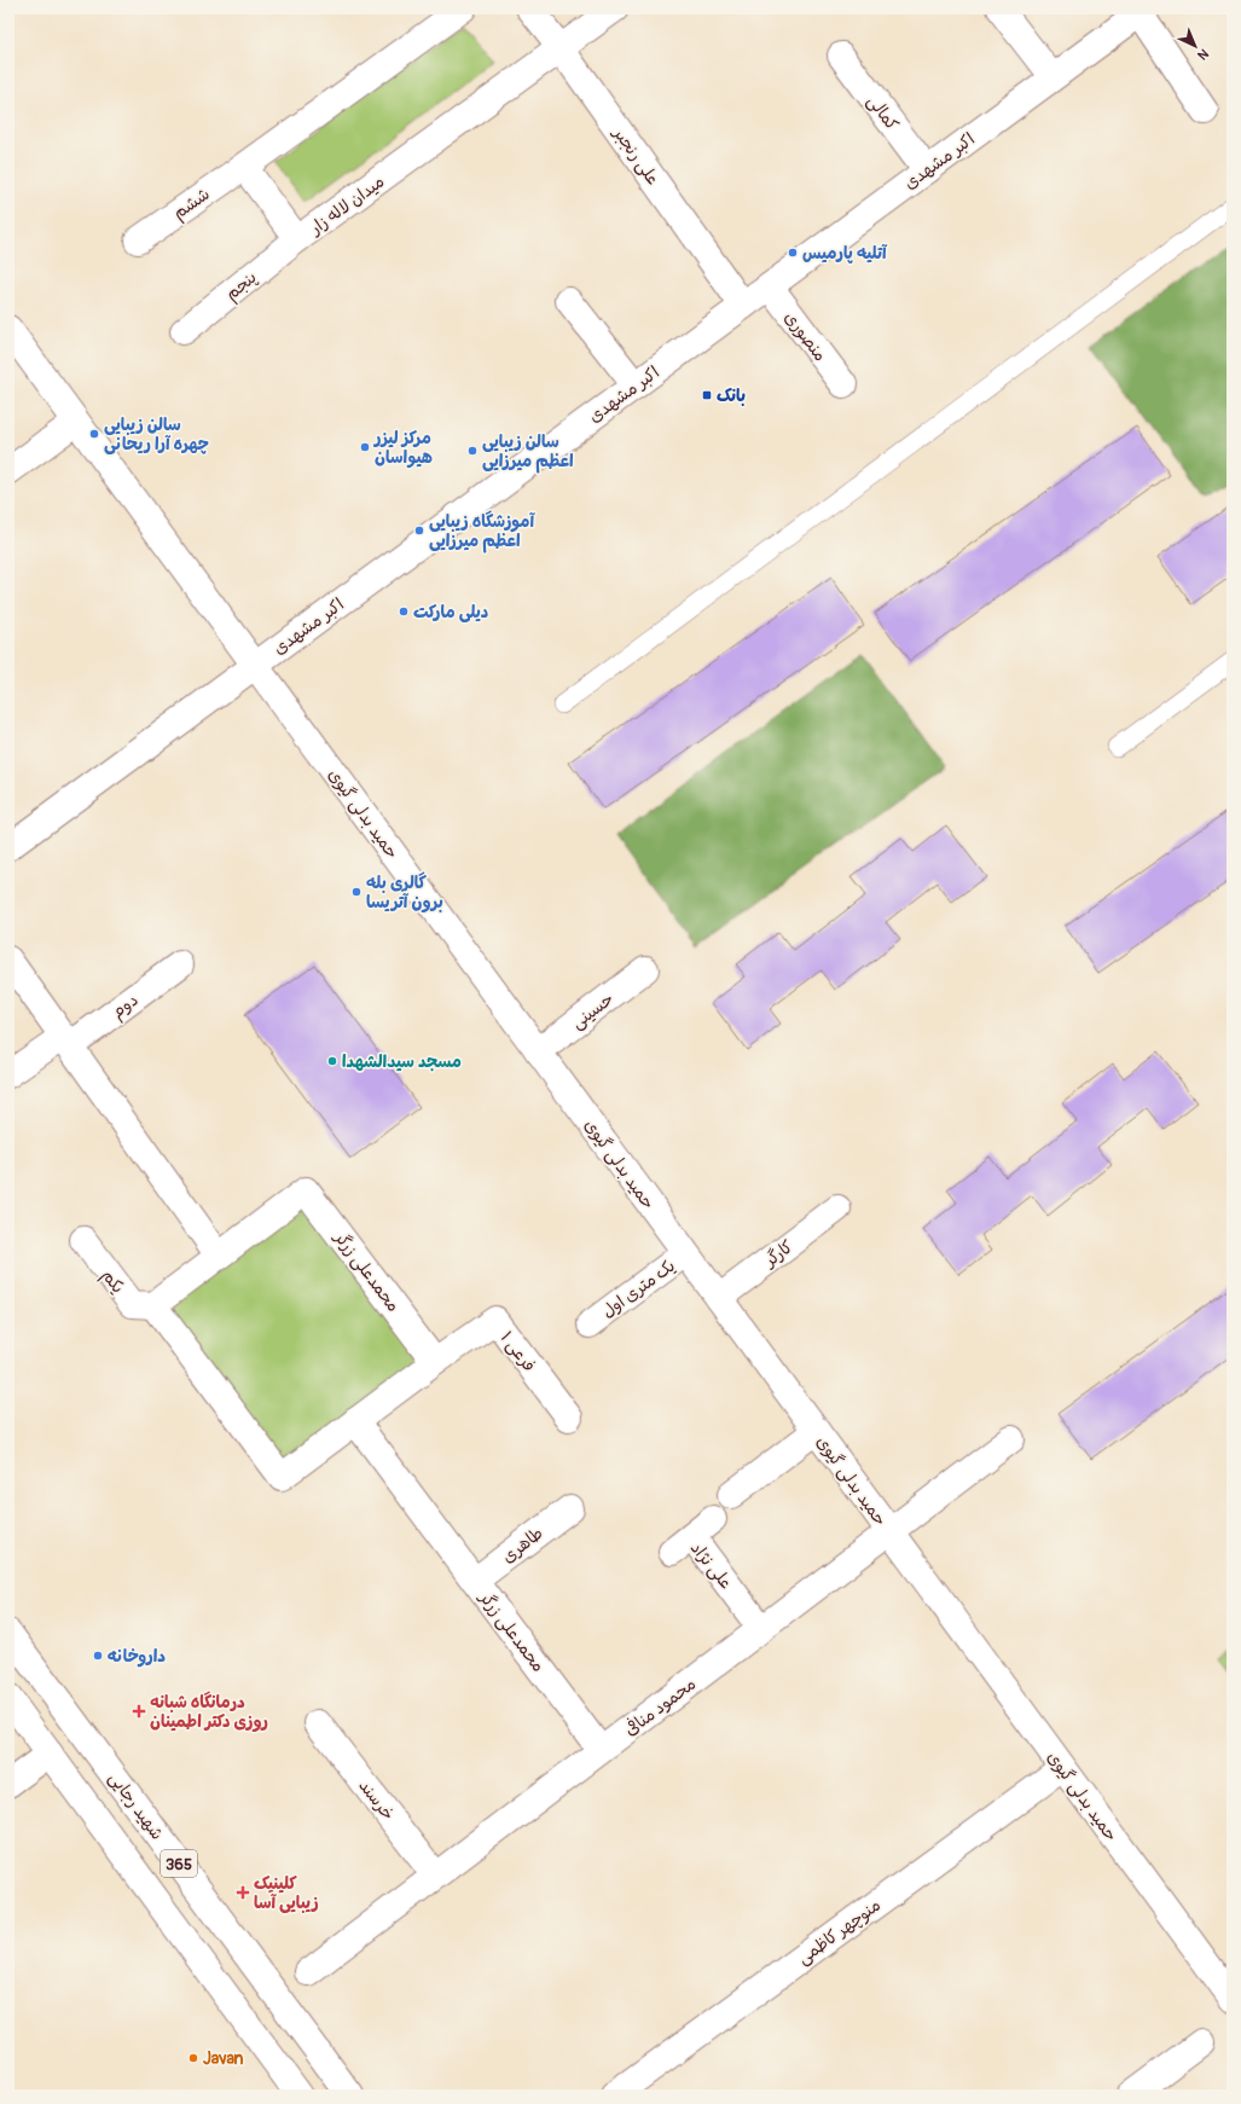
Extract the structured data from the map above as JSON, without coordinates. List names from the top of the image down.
{
  "streets": {
    "street": [
      "کمالی",
      "علی رنجبر",
      "اکبر مشهدی",
      "ششم",
      "میدان لاله زار",
      "پنجم",
      "منصوری",
      "حمید بدلی گیوی",
      "دوم",
      "حسینی",
      "کارگر",
      "محمدعلی زرگر",
      "یکم",
      "یک متری اول",
      "فرعی ۱",
      "طاهری",
      "علی نژاد",
      "محمود منافی",
      "خرسند",
      "شهید رجایی",
      "365",
      "منوچهر کاظمی"
    ]
  },
  "crossings": [
    ["کمالی", "اکبر مشهدی"],
    ["علی رنجبر", "اکبر مشهدی"],
    ["علی رنجبر", "میدان لاله زار"],
    ["اکبر مشهدی", "منصوری"],
    ["اکبر مشهدی", "حمید بدلی گیوی"],
    ["ششم", "میدان لاله زار"],
    ["میدان لاله زار", "پنجم"],
    ["حمید بدلی گیوی", "حسینی"],
    ["حمید بدلی گیوی", "کارگر"],
    ["حمید بدلی گیوی", "یک متری اول"],
    ["حمید بدلی گیوی", "محمود منافی"],
    ["حمید بدلی گیوی", "منوچهر کاظمی"],
    ["محمدعلی زرگر", "یکم"],
    ["محمدعلی زرگر", "فرعی ۱"],
    ["محمدعلی زرگر", "طاهری"],
    ["محمدعلی زرگر", "محمود منافی"],
    ["علی نژاد", "محمود منافی"],
    ["محمود منافی", "خرسند"]
  ],
  "places": {
    "other": [
      "آتلیه پارمیس",
      "سالن زیبایی چهره آرا ریحانی",
      "مرکز لیزر هیواسان",
      "سالن زیبایی اعظم میرزایی",
      "آموزشگاه زیبایی اعظم میرزایی",
      "دیلی مارکت",
      "گالری بله برون آتریسا",
      "مسجد سیدالشهدا",
      "داروخانه",
      "Javan"
    ],
    "transit": ["بانک"],
    "health": ["درمانگاه شبانه روزی دکتر اطمینان", "کلینیک زیبایی آسا"]
  },
  "north": "bottom right"
}
